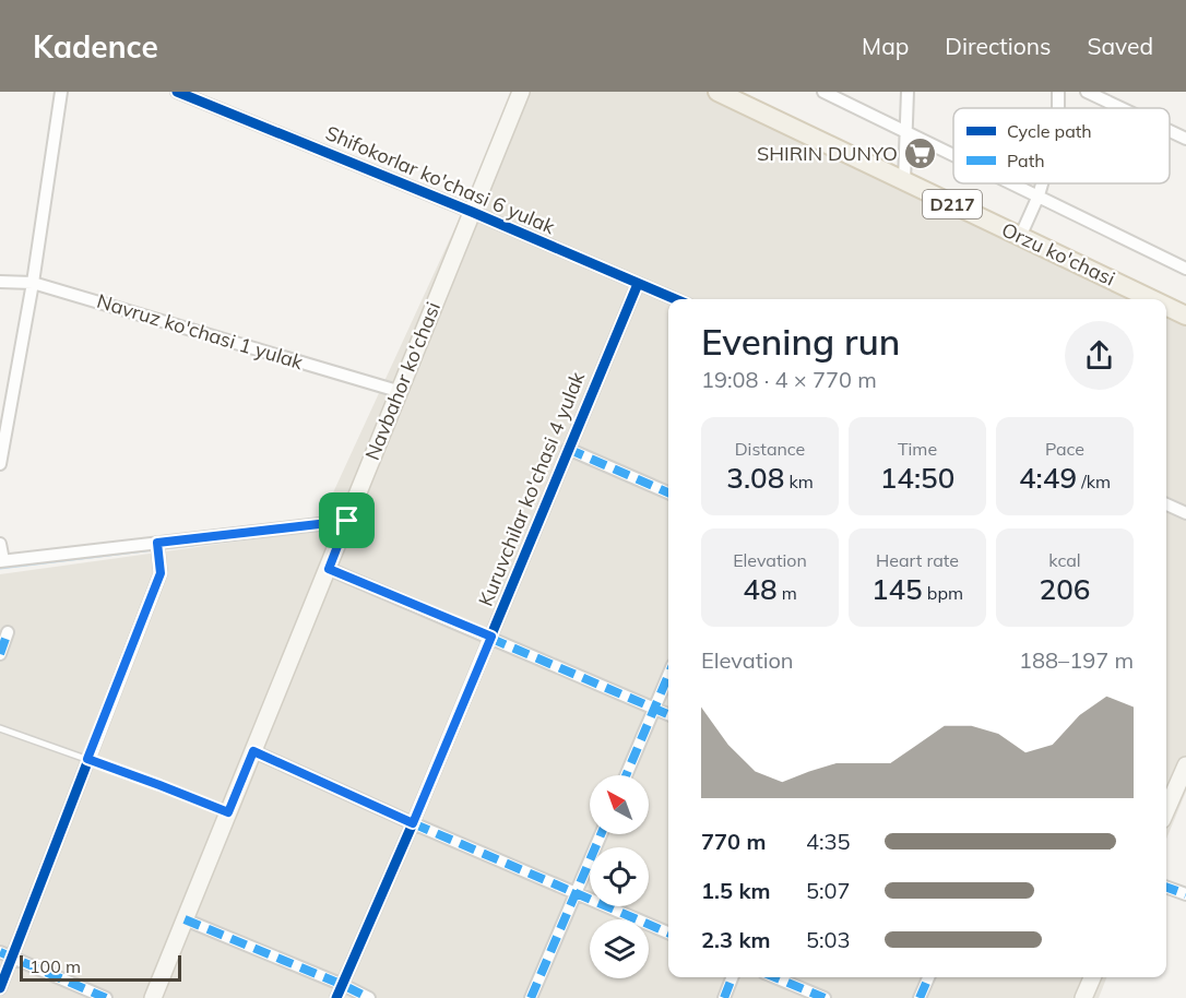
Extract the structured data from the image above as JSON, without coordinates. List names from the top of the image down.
{
  "streets": {
    "main road": ["D217", "Orzu ko'chasi", "Navbahor ko'chasi"],
    "street": ["Shifokorlar ko'chasi 6 yulak", "Navruz ko'chasi 1 yulak", "Kuruvchilar ko'chasi 4 yulak"]
  },
  "crossings": [
    ["Shifokorlar ko'chasi 6 yulak", "Navbahor ko'chasi"],
    ["Shifokorlar ko'chasi 6 yulak", "Kuruvchilar ko'chasi 4 yulak"],
    ["Navruz ko'chasi 1 yulak", "Navbahor ko'chasi"]
  ],
  "places": {
    "supermarket": ["SHIRIN DUNYO"]
  },
  "legend": ["Cycle path", "Path"],
  "scale_bar": "100 m",
  "north": "top left",
  "page": {
    "header": "Kadence",
    "nav": ["Map", "Directions", "Saved"],
    "heading": ["Evening run", "19:08 · 4 × 770 m"],
    "stats": [
      ["Distance", "3.08 km"],
      ["Time", "14:50"],
      ["Pace", "4:49 /km"],
      ["Elevation", "48 m"],
      ["Heart rate", "145 bpm"],
      ["kcal", "206"]
    ],
    "chart": ["Elevation", "188–197 m"],
    "list": [
      {
        "name": "770 m",
        "note": "4:35"
      },
      {
        "name": "1.5 km",
        "note": "5:07"
      },
      {
        "name": "2.3 km",
        "note": "5:03"
      }
    ],
    "scale": "100 m"
  }
}
